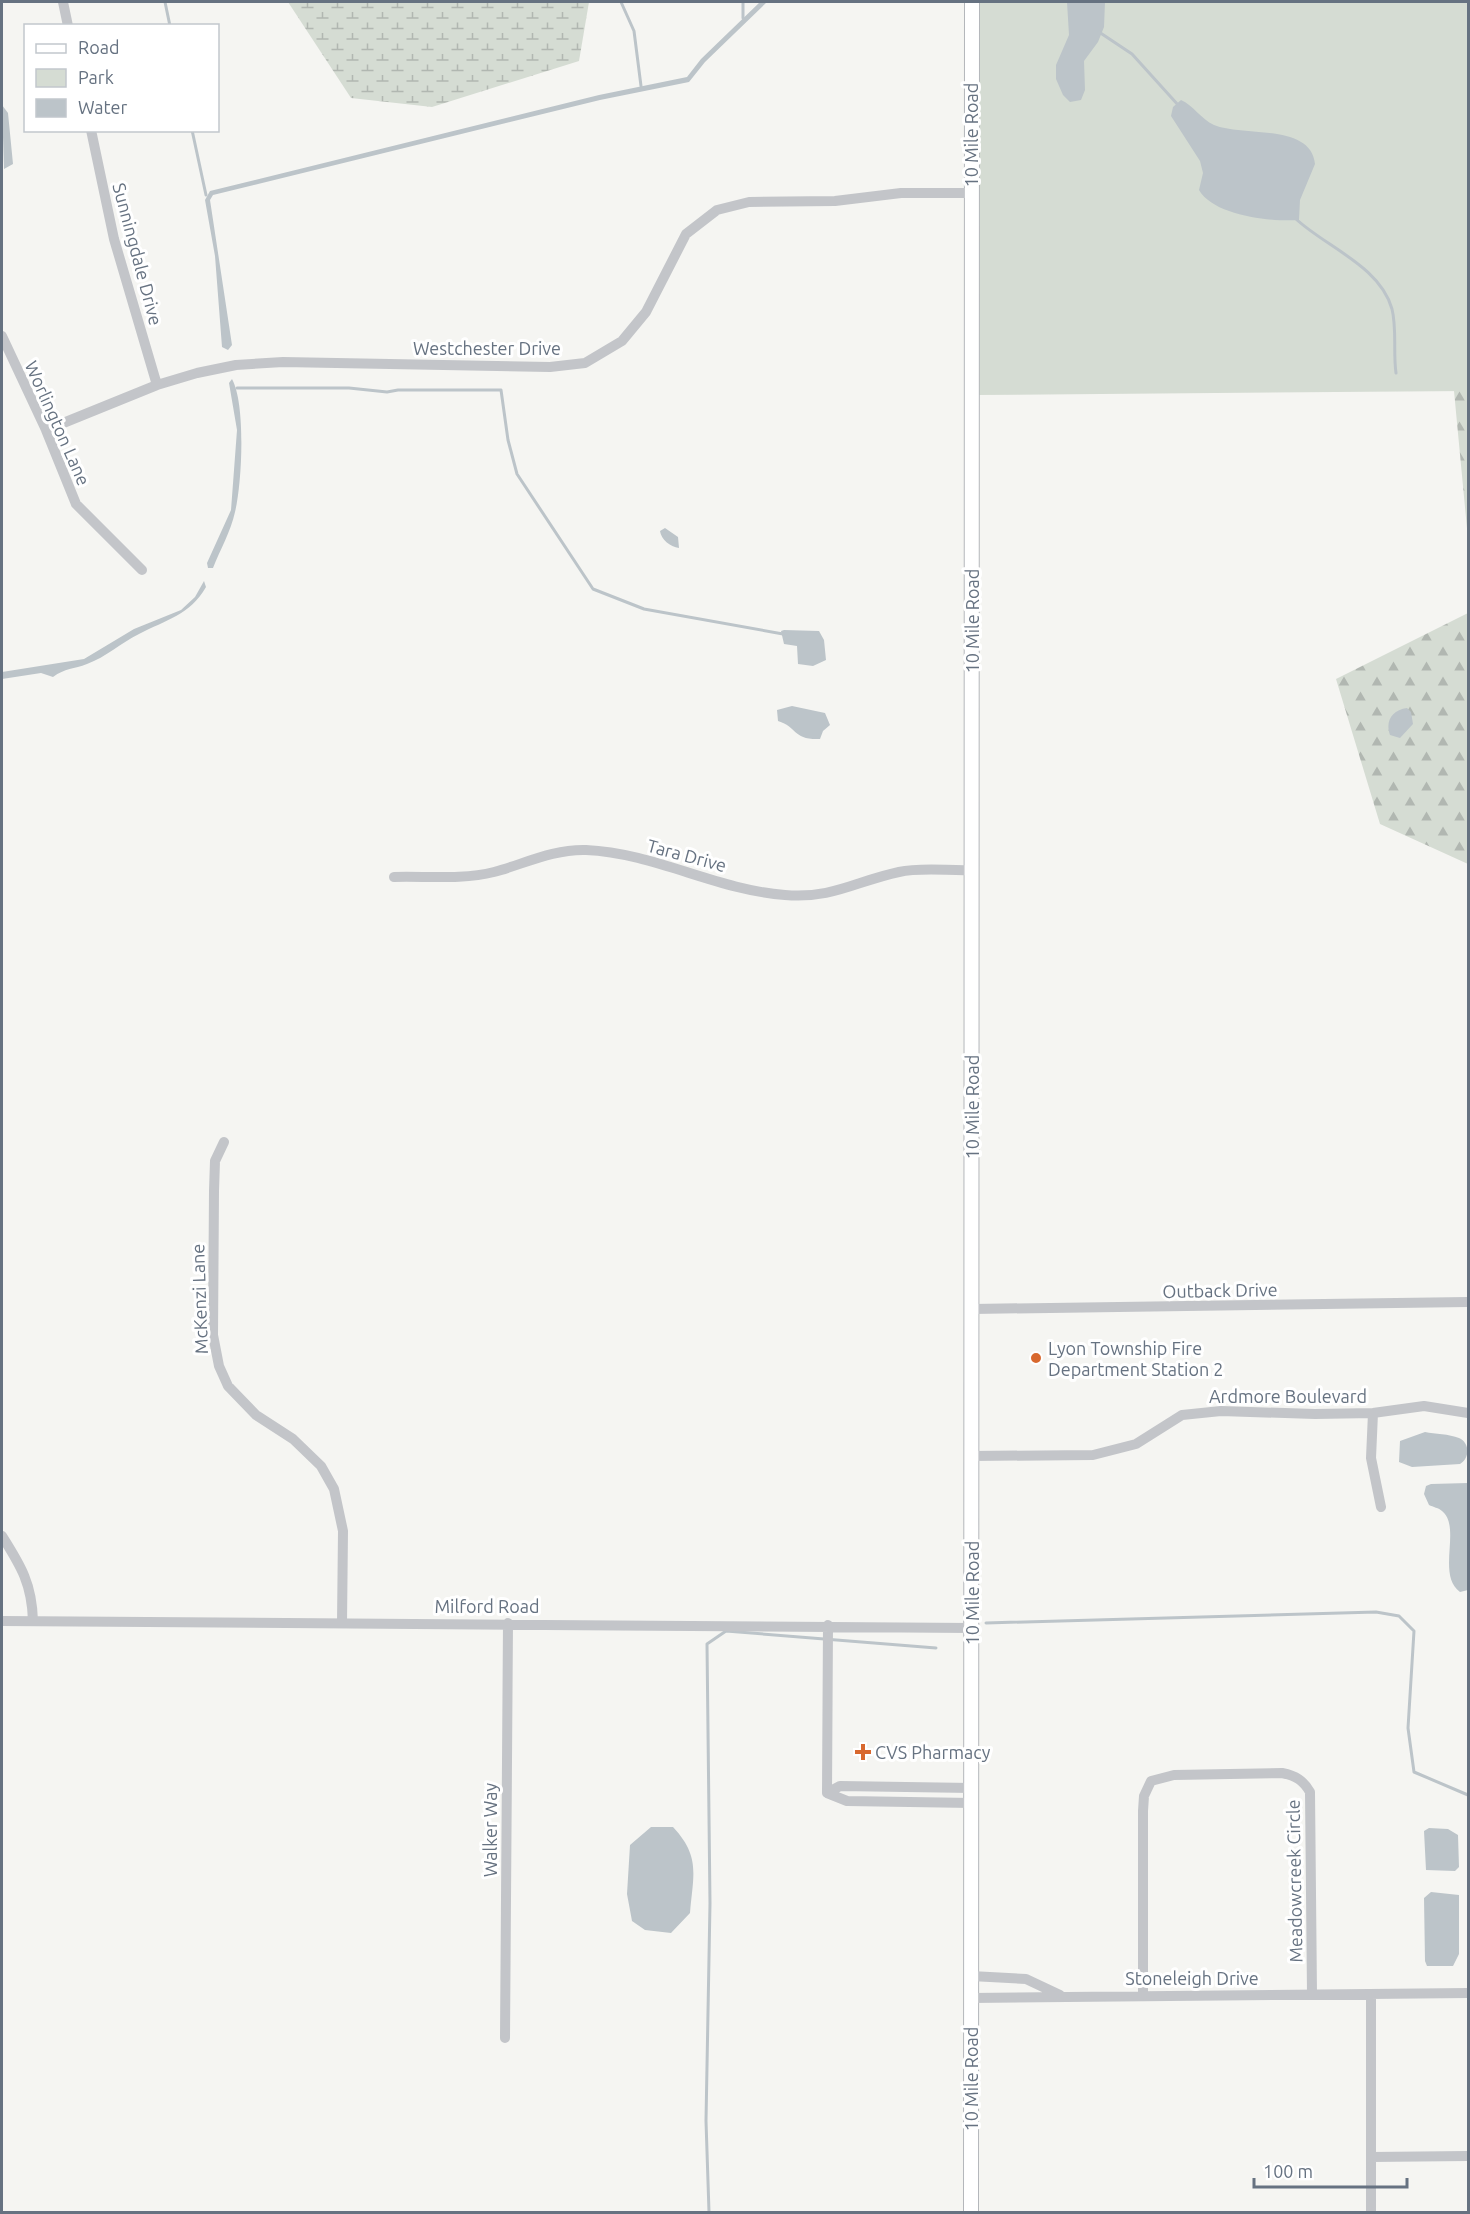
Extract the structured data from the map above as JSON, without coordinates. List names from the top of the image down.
{
  "streets": {
    "main road": ["10 Mile Road"],
    "street": [
      "Sunningdale Drive",
      "Westchester Drive",
      "Worlington Lane",
      "Tara Drive",
      "Outback Drive",
      "McKenzi Lane",
      "Ardmore Boulevard",
      "Milford Road",
      "Walker Way",
      "Meadowcreek Circle",
      "Stoneleigh Drive"
    ]
  },
  "crossings": [
    ["10 Mile Road", "Westchester Drive"],
    ["10 Mile Road", "Tara Drive"],
    ["10 Mile Road", "Outback Drive"],
    ["10 Mile Road", "Ardmore Boulevard"],
    ["10 Mile Road", "Milford Road"],
    ["10 Mile Road", "Stoneleigh Drive"],
    ["Sunningdale Drive", "Westchester Drive"],
    ["Westchester Drive", "Worlington Lane"],
    ["McKenzi Lane", "Milford Road"],
    ["Milford Road", "Walker Way"],
    ["Meadowcreek Circle", "Stoneleigh Drive"]
  ],
  "places": {
    "other": ["Lyon Township Fire Department Station 2"],
    "health": ["CVS Pharmacy"]
  },
  "legend": ["Road", "Park", "Water"],
  "scale_bar": "100 m"
}
